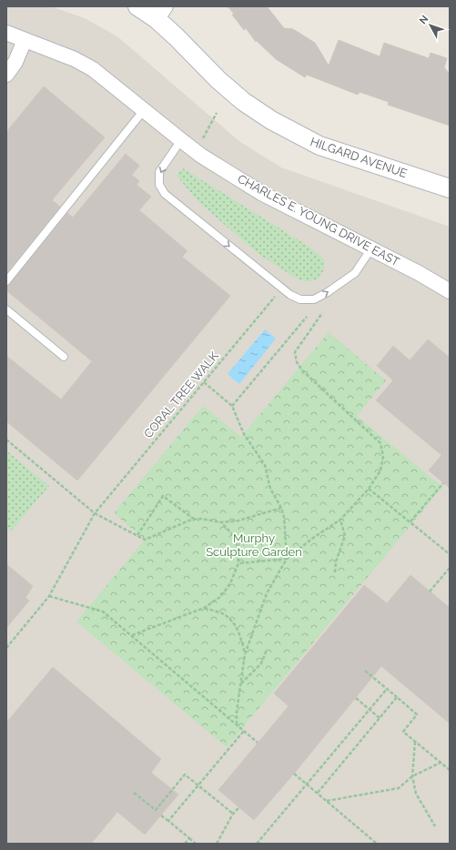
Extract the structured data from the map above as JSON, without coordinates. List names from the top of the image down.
{
  "streets": {
    "street": ["HILGARD AVENUE", "CHARLES E. YOUNG DRIVE EAST"],
    "path": ["CORAL TREE WALK"]
  },
  "parks": ["Murphy Sculpture Garden"],
  "north": "top left"
}
